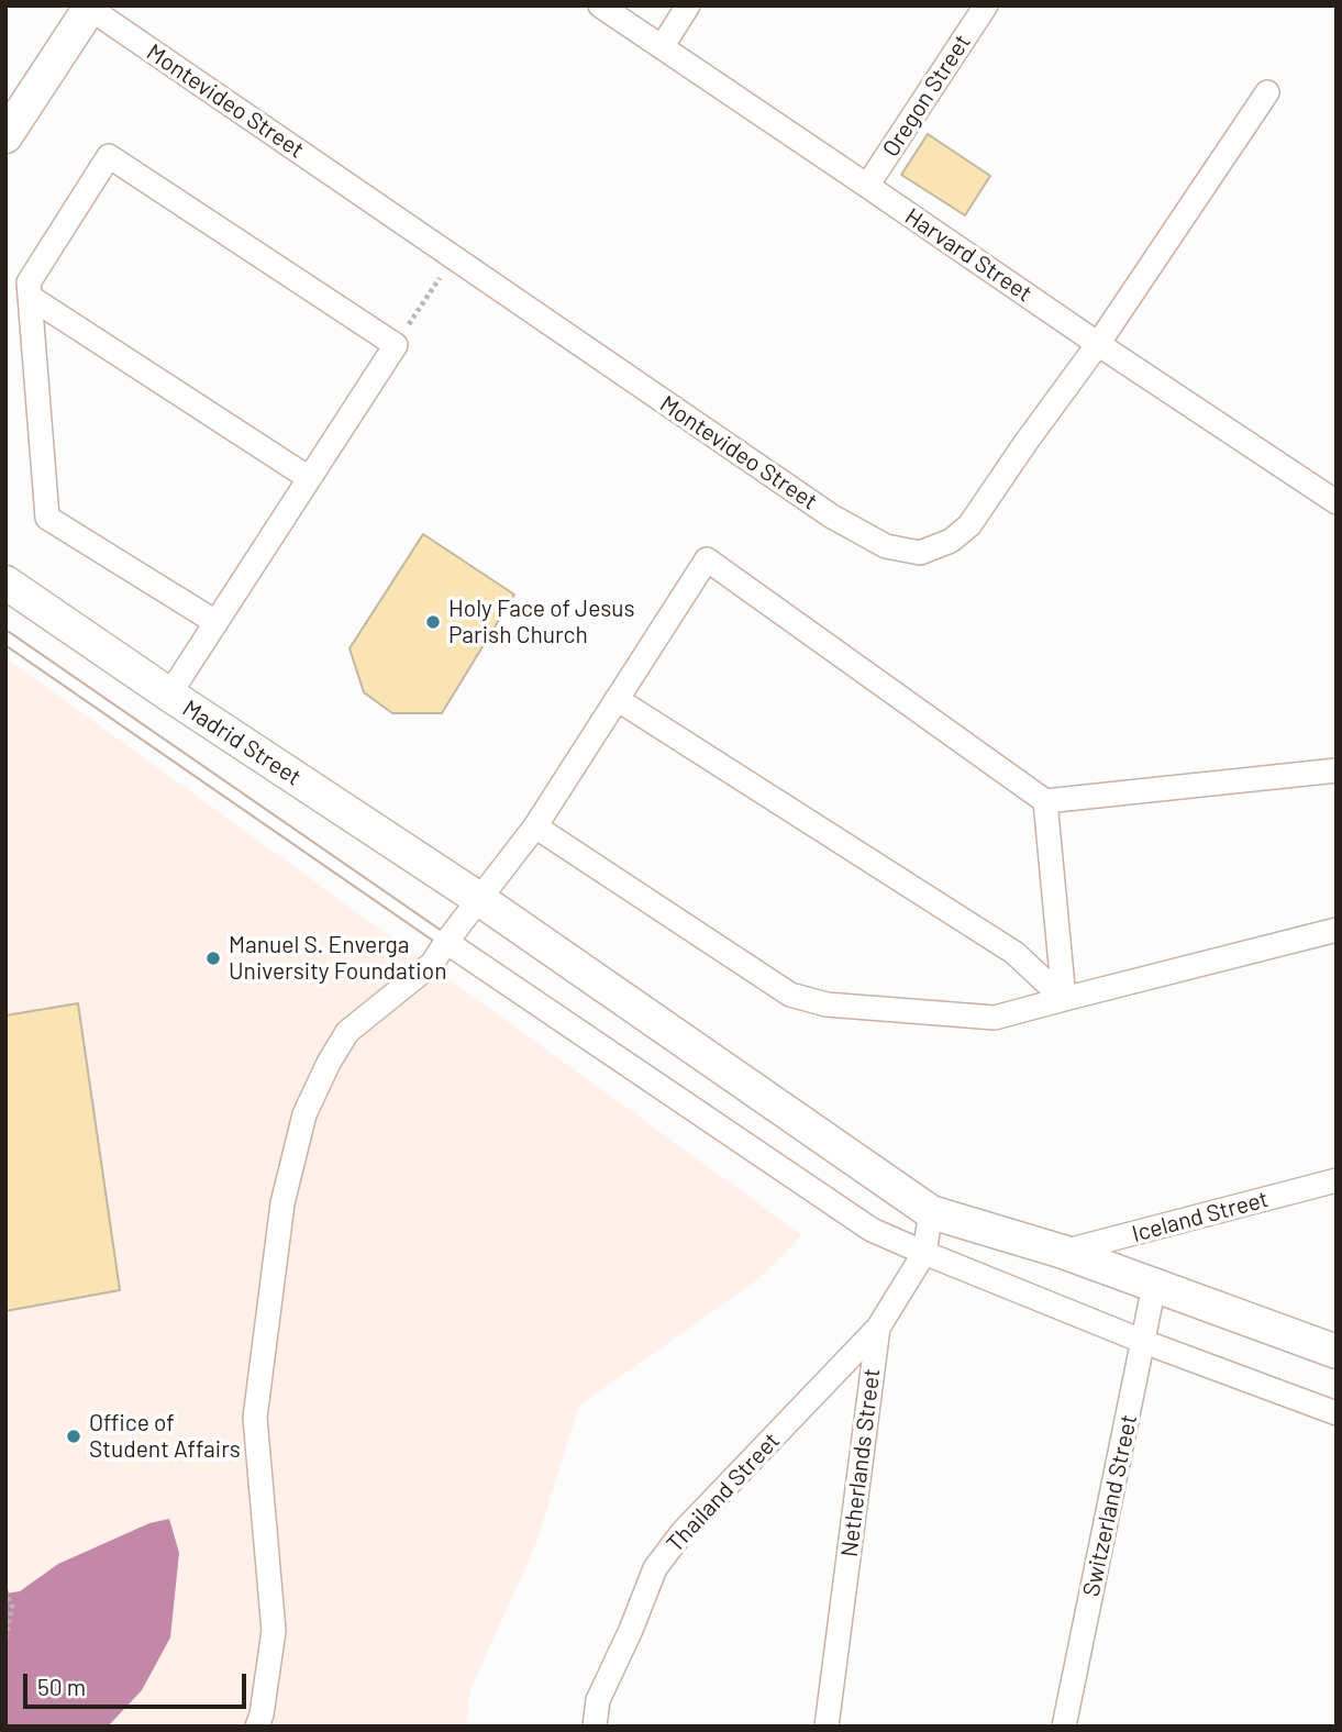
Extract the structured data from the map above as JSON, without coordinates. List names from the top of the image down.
{
  "streets": {
    "street": [
      "Oregon Street",
      "Montevideo Street",
      "Harvard Street",
      "Madrid Street",
      "Iceland Street",
      "Netherlands Street",
      "Thailand Street",
      "Switzerland Street"
    ]
  },
  "crossings": [
    ["Oregon Street", "Harvard Street"],
    ["Montevideo Street", "Harvard Street"],
    ["Madrid Street", "Iceland Street"],
    ["Madrid Street", "Netherlands Street"],
    ["Madrid Street", "Switzerland Street"],
    ["Netherlands Street", "Thailand Street"]
  ],
  "places": ["Holy Face of Jesus Parish Church", "Manuel S. Enverga University Foundation", "Office of Student Affairs"],
  "scale_bar": "50 m"
}
